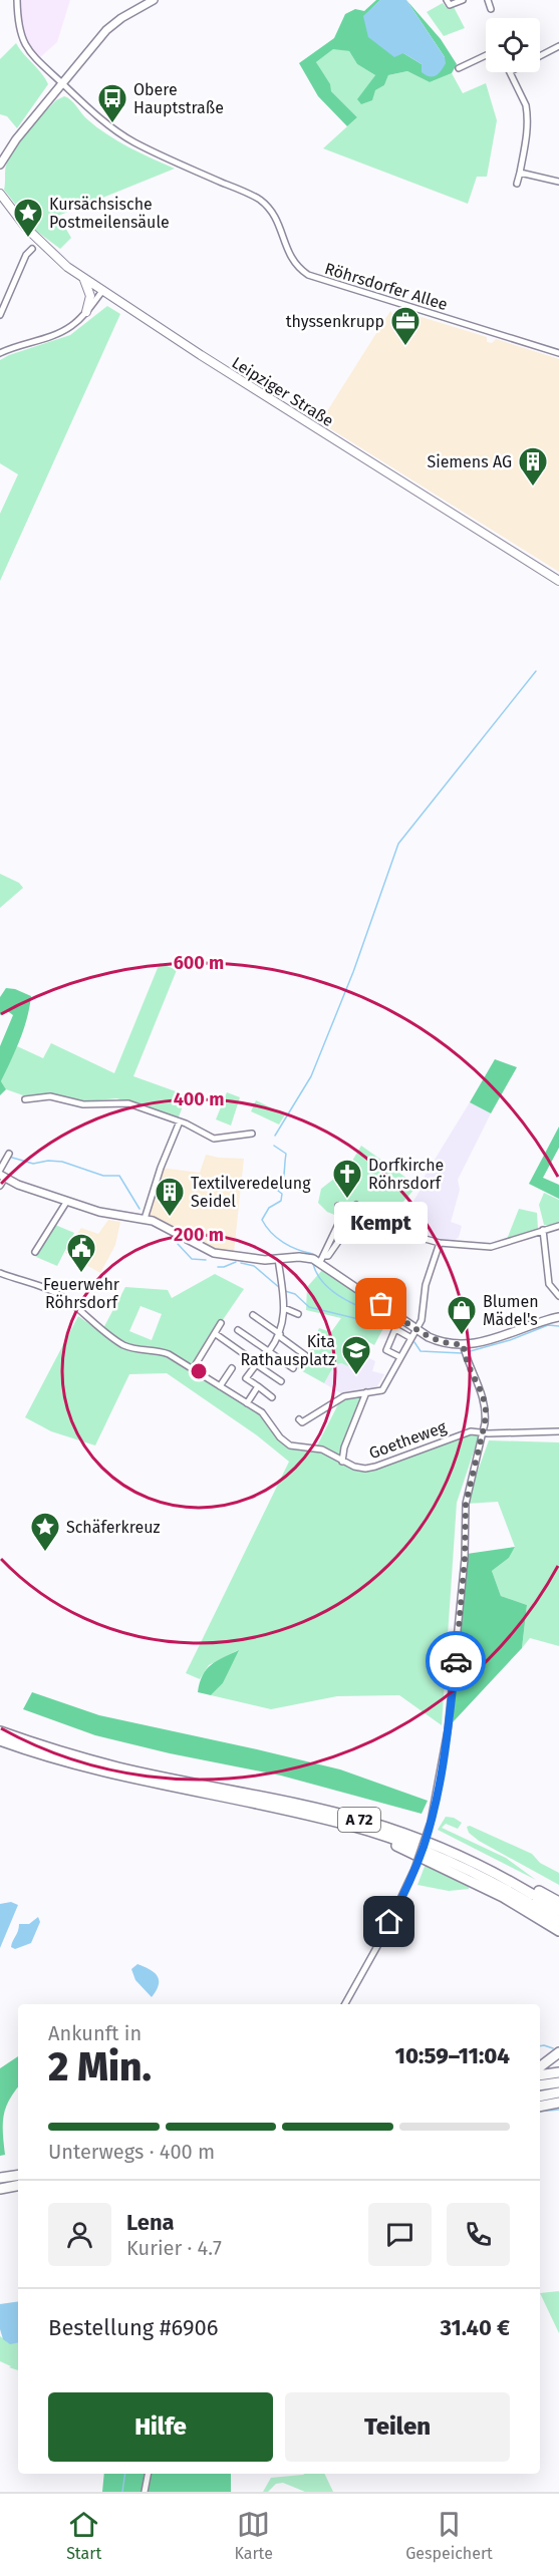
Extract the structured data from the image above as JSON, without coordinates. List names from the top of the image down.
{
  "streets": {
    "highway": ["A 72"],
    "main road": ["Leipziger Straße"],
    "street": ["Röhrsdorfer Allee", "Goetheweg"]
  },
  "places": {
    "bus stop": ["Obere Hauptstraße"],
    "place": ["Kursächsische Postmeilensäule", "Schäferkreuz"],
    "office": ["thyssenkrupp"],
    "building": ["Siemens AG", "Textilveredelung Seidel"],
    "church": ["Dorfkirche Röhrsdorf"],
    "public building": ["Feuerwehr Röhrsdorf"],
    "other": ["Kempt"],
    "shop": ["Blumen Mädel's"],
    "school or university": ["Kita Rathausplatz"]
  },
  "page": {
    "bubble": "Kempt",
    "heading": ["2 Min.", "Ankunft in", "10:59–11:04"],
    "panel": [
      "Lena",
      "Kurier · 4.7",
      "Bestellung #6906",
      "31.40 €"
    ],
    "bar": "Unterwegs · 400 m",
    "buttons": ["Hilfe", "Teilen"],
    "tabs": ["Start", "Karte", "Gespeichert"]
  },
  "rings": ["600 m", "400 m", "200 m"]
}
